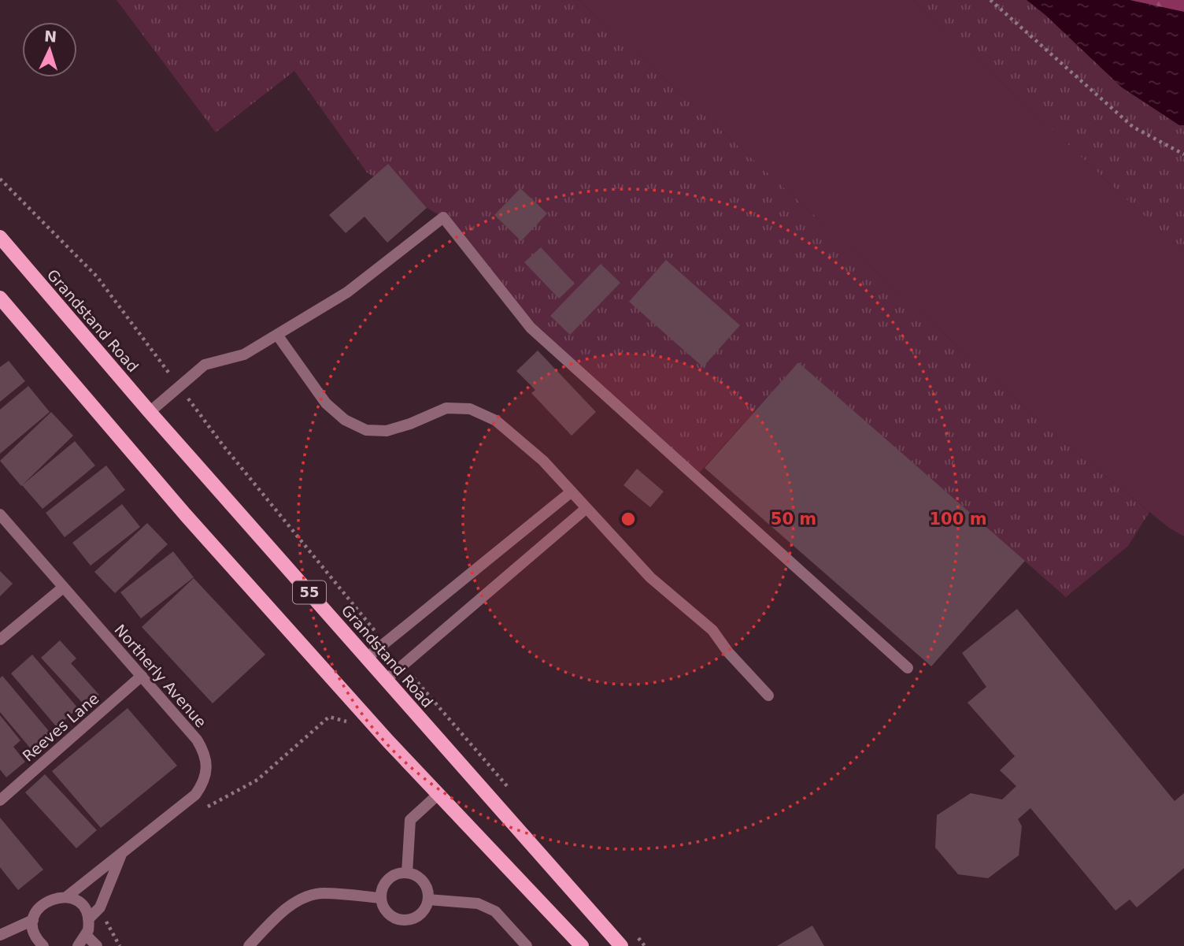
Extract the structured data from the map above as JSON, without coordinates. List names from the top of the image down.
{
  "streets": {
    "main road": ["Grandstand Road", "55"],
    "street": ["Northerly Avenue", "Reeves Lane"]
  },
  "crossings": [
    ["Northerly Avenue", "Reeves Lane"]
  ],
  "north": "top",
  "rings": ["50 m", "100 m"]
}
